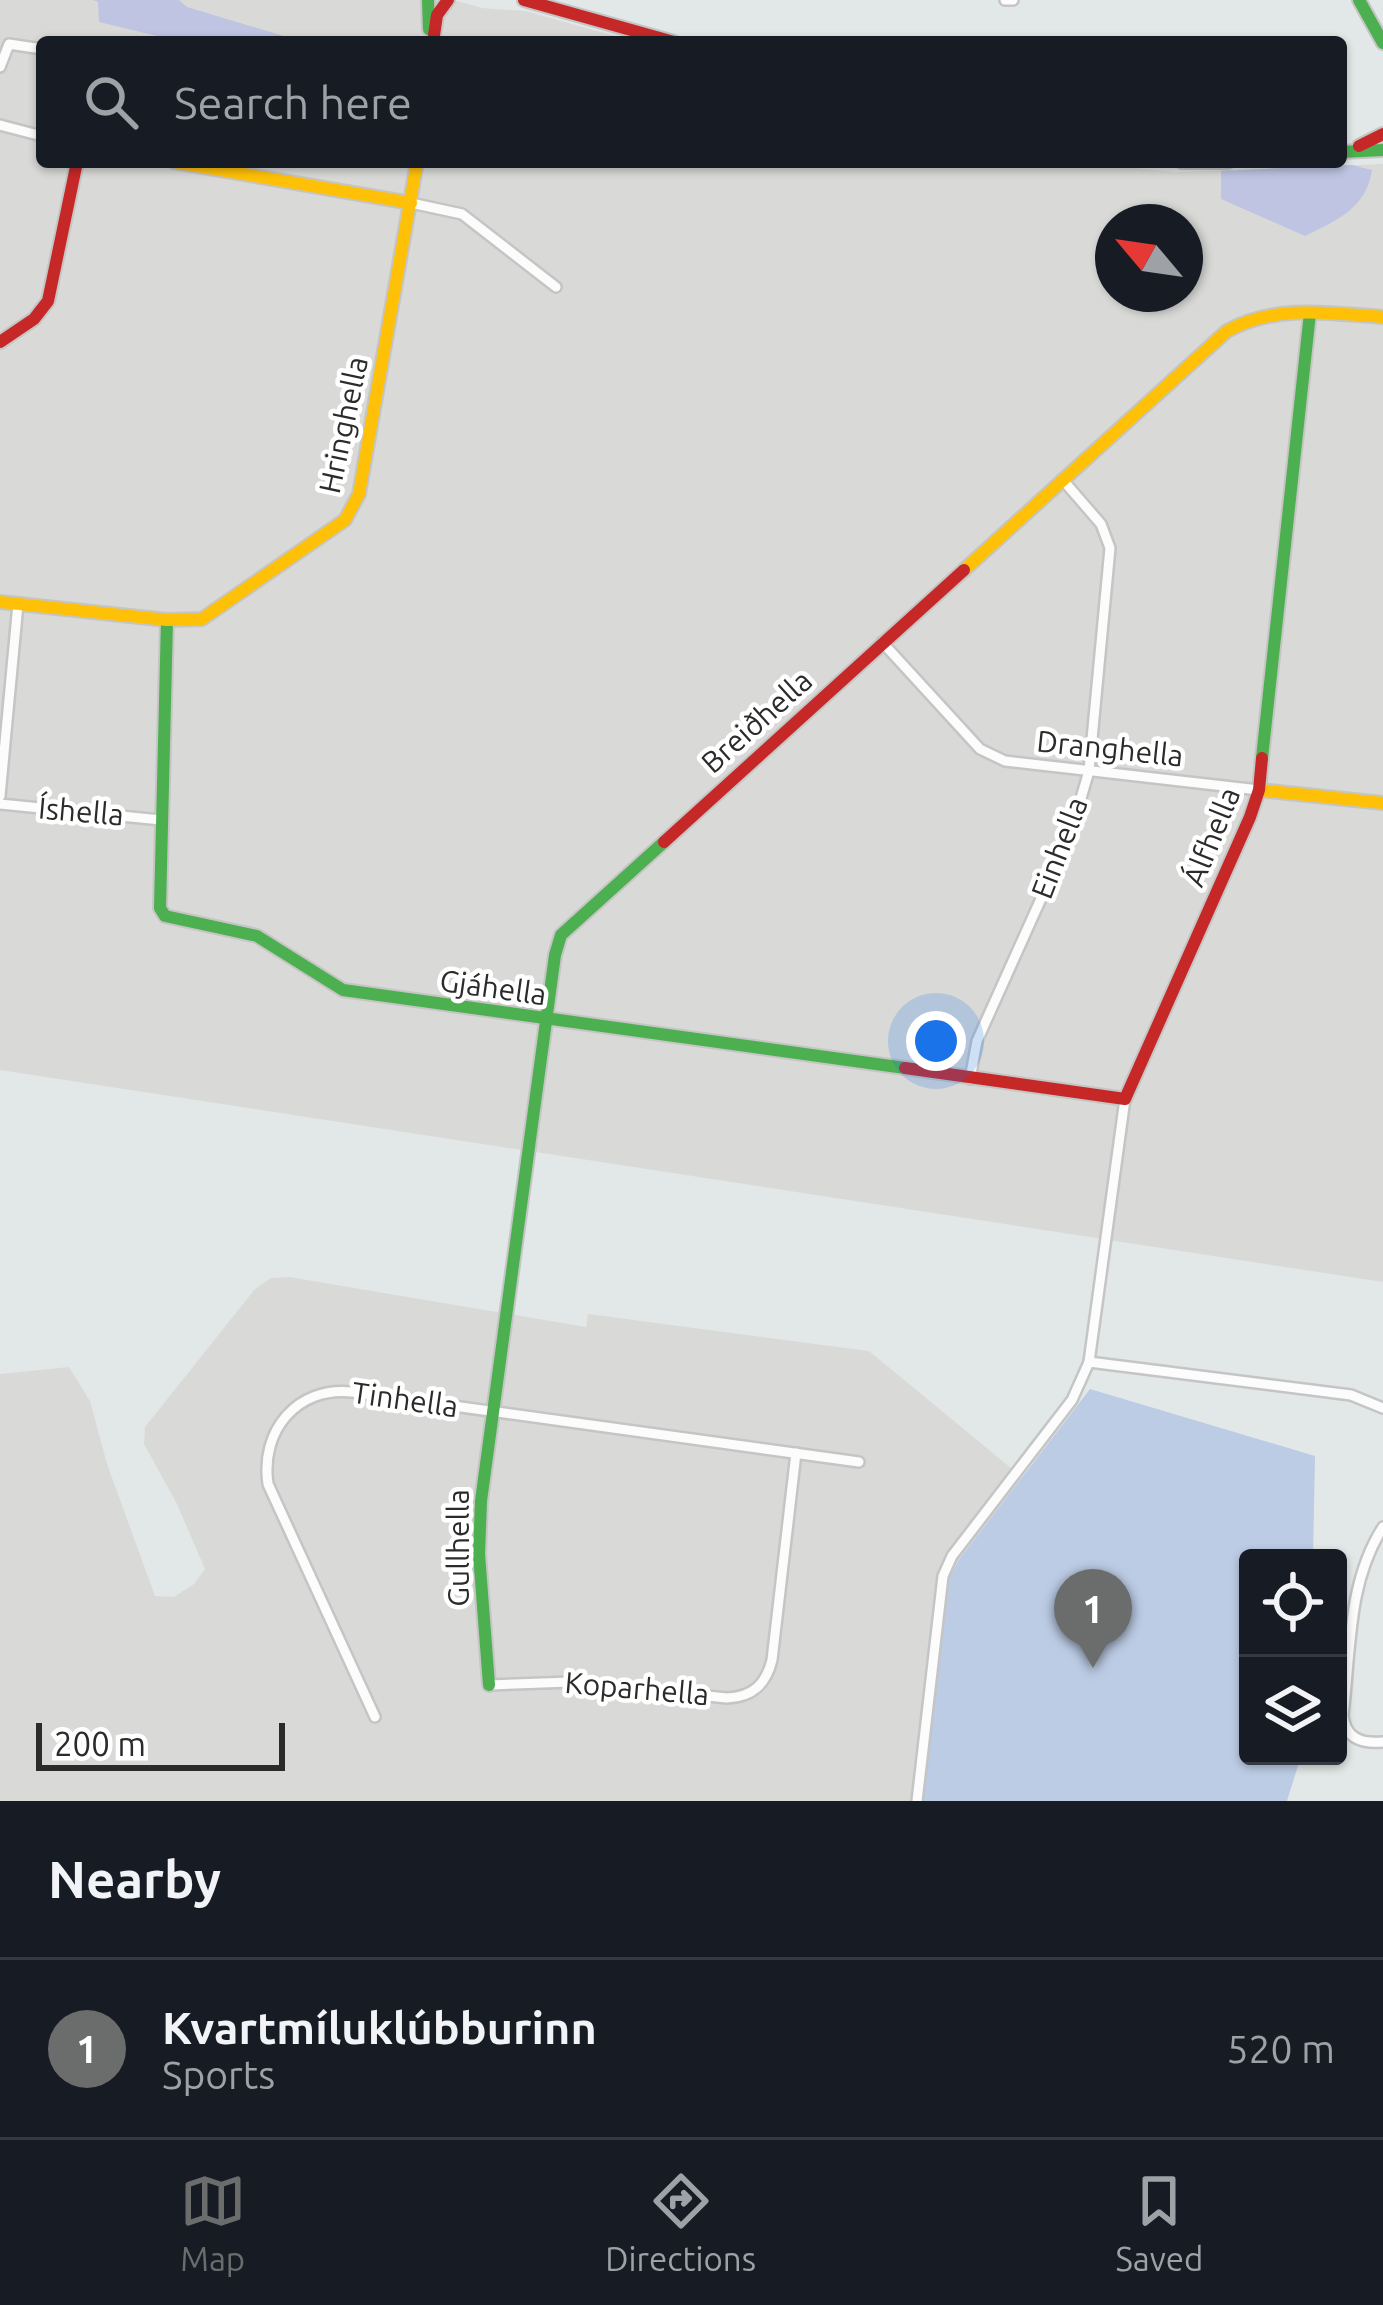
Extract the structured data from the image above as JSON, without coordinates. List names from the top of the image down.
{
  "streets": {
    "street": [
      "Hringhella",
      "Breiðhella",
      "Dranghella",
      "Íshella",
      "Álfhella",
      "Einhella",
      "Gjáhella",
      "Tinhella",
      "Gullhella",
      "Koparhella"
    ]
  },
  "crossings": [
    ["Hringhella", "Íshella"],
    ["Hringhella", "Gjáhella"],
    ["Breiðhella", "Dranghella"],
    ["Breiðhella", "Álfhella"],
    ["Breiðhella", "Einhella"],
    ["Breiðhella", "Gjáhella"],
    ["Breiðhella", "Tinhella"],
    ["Breiðhella", "Gullhella"],
    ["Dranghella", "Álfhella"],
    ["Dranghella", "Einhella"],
    ["Íshella", "Gjáhella"],
    ["Álfhella", "Gjáhella"],
    ["Einhella", "Gjáhella"],
    ["Tinhella", "Gullhella"],
    ["Tinhella", "Koparhella"],
    ["Gullhella", "Koparhella"]
  ],
  "scale_bar": "200 m",
  "north": "top left",
  "page": {
    "search": "Search here",
    "pins": "1",
    "scale": "200 m",
    "heading": "Nearby",
    "list": [
      {
        "mark": "1",
        "name": "Kvartmíluklúbburinn",
        "note": "Sports",
        "value": "520 m"
      }
    ],
    "nav": ["Map", "Directions", "Saved"]
  }
}
